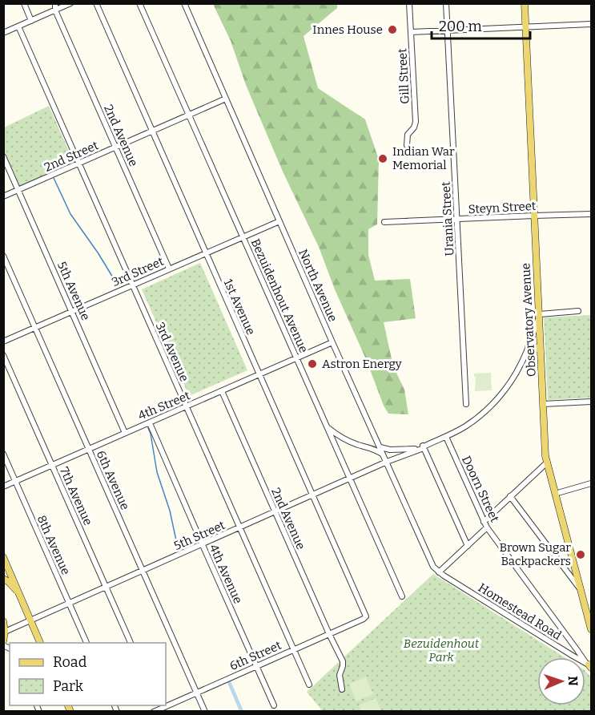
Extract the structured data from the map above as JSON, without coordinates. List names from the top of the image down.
{
  "streets": {
    "main road": ["Observatory Avenue"],
    "street": [
      "Gill Street",
      "2nd Avenue",
      "2nd Street",
      "Steyn Street",
      "Urania Street",
      "3rd Street",
      "North Avenue",
      "5th Avenue",
      "Bezuidenhout Avenue",
      "1st Avenue",
      "3rd Avenue",
      "4th Street",
      "6th Avenue",
      "Doorn Street",
      "7th Avenue",
      "5th Street",
      "8th Avenue",
      "4th Avenue",
      "Homestead Road",
      "6th Street"
    ]
  },
  "crossings": [
    ["2nd Avenue", "2nd Street"],
    ["2nd Avenue", "3rd Street"],
    ["2nd Avenue", "4th Street"],
    ["2nd Avenue", "5th Street"],
    ["2nd Avenue", "6th Street"],
    ["2nd Street", "North Avenue"],
    ["2nd Street", "5th Avenue"],
    ["2nd Street", "Bezuidenhout Avenue"],
    ["2nd Street", "1st Avenue"],
    ["2nd Street", "3rd Avenue"],
    ["Steyn Street", "Urania Street"],
    ["Steyn Street", "Observatory Avenue"],
    ["3rd Street", "North Avenue"],
    ["3rd Street", "5th Avenue"],
    ["3rd Street", "Bezuidenhout Avenue"],
    ["3rd Street", "1st Avenue"],
    ["3rd Street", "3rd Avenue"],
    ["3rd Street", "6th Avenue"],
    ["North Avenue", "4th Street"],
    ["North Avenue", "5th Street"],
    ["North Avenue", "Homestead Road"],
    ["5th Avenue", "4th Street"],
    ["Bezuidenhout Avenue", "4th Street"],
    ["Bezuidenhout Avenue", "5th Street"],
    ["1st Avenue", "4th Street"],
    ["1st Avenue", "5th Street"],
    ["1st Avenue", "6th Street"],
    ["3rd Avenue", "4th Street"],
    ["3rd Avenue", "5th Street"],
    ["3rd Avenue", "6th Street"],
    ["4th Street", "6th Avenue"],
    ["4th Street", "7th Avenue"],
    ["4th Street", "8th Avenue"],
    ["4th Street", "4th Avenue"],
    ["6th Avenue", "5th Street"],
    ["6th Avenue", "6th Street"],
    ["Doorn Street", "Homestead Road"],
    ["7th Avenue", "5th Street"],
    ["5th Street", "8th Avenue"],
    ["5th Street", "4th Avenue"],
    ["4th Avenue", "6th Street"]
  ],
  "parks": ["Bezuidenhout Park"],
  "places": [
    "Innes House",
    "Indian War Memorial",
    "Astron Energy",
    "Brown Sugar Backpackers"
  ],
  "legend": ["Road", "Park"],
  "scale_bar": "200 m",
  "north": "right"
}
